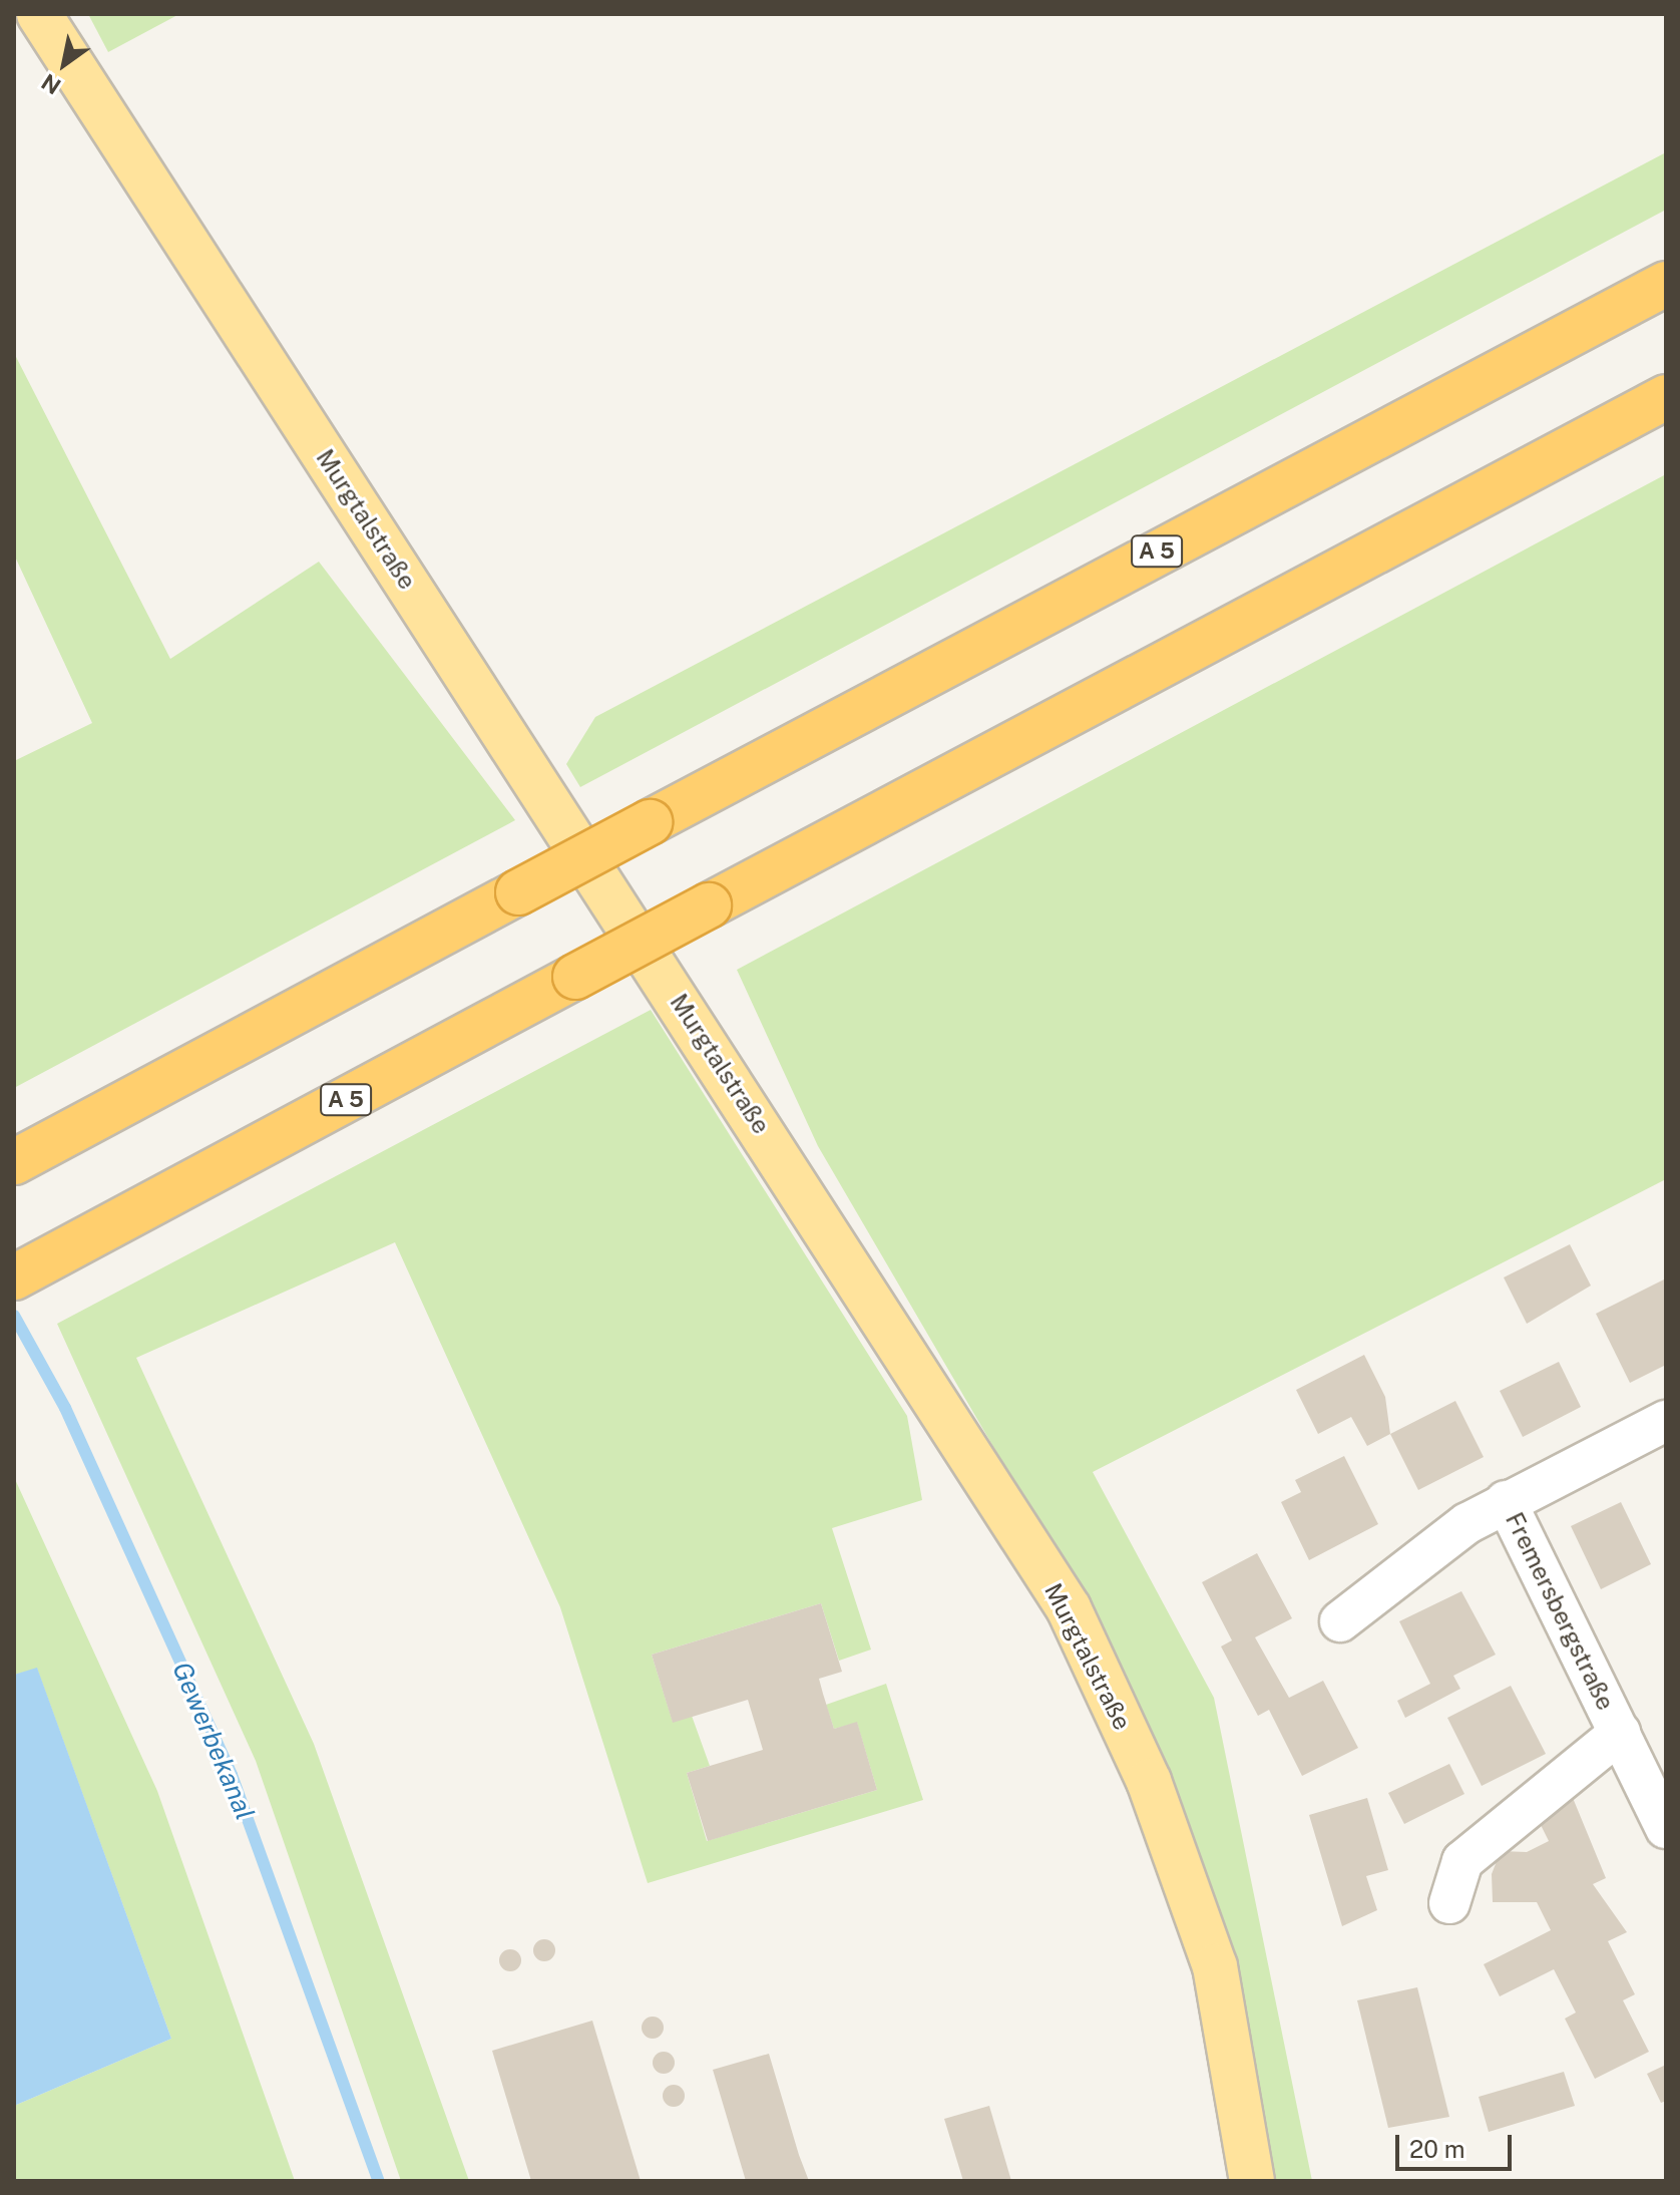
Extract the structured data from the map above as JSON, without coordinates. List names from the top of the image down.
{
  "streets": {
    "highway": ["A 5"],
    "main road": ["Murgtalstraße"],
    "street": ["Fremersbergstraße"]
  },
  "water": ["Gewerbekanal"],
  "scale_bar": "20 m",
  "north": "bottom left"
}
